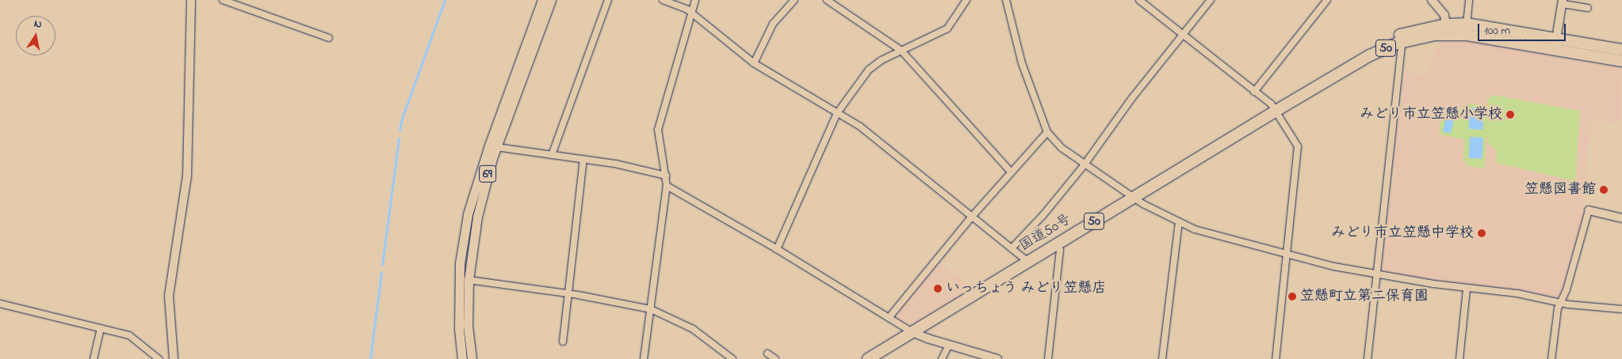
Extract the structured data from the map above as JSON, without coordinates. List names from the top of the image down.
{
  "streets": {
    "highway": ["50", "国道50号"],
    "main road": ["69"]
  },
  "crossings": [
    ["50", "国道50号"]
  ],
  "places": [
    "みどり市立笠懸小学校",
    "笠懸図書館",
    "みどり市立笠懸中学校",
    "いっちょう みどり笠懸店",
    "笠懸町立第二保育園"
  ],
  "scale_bar": "100 m",
  "north": "top"
}
